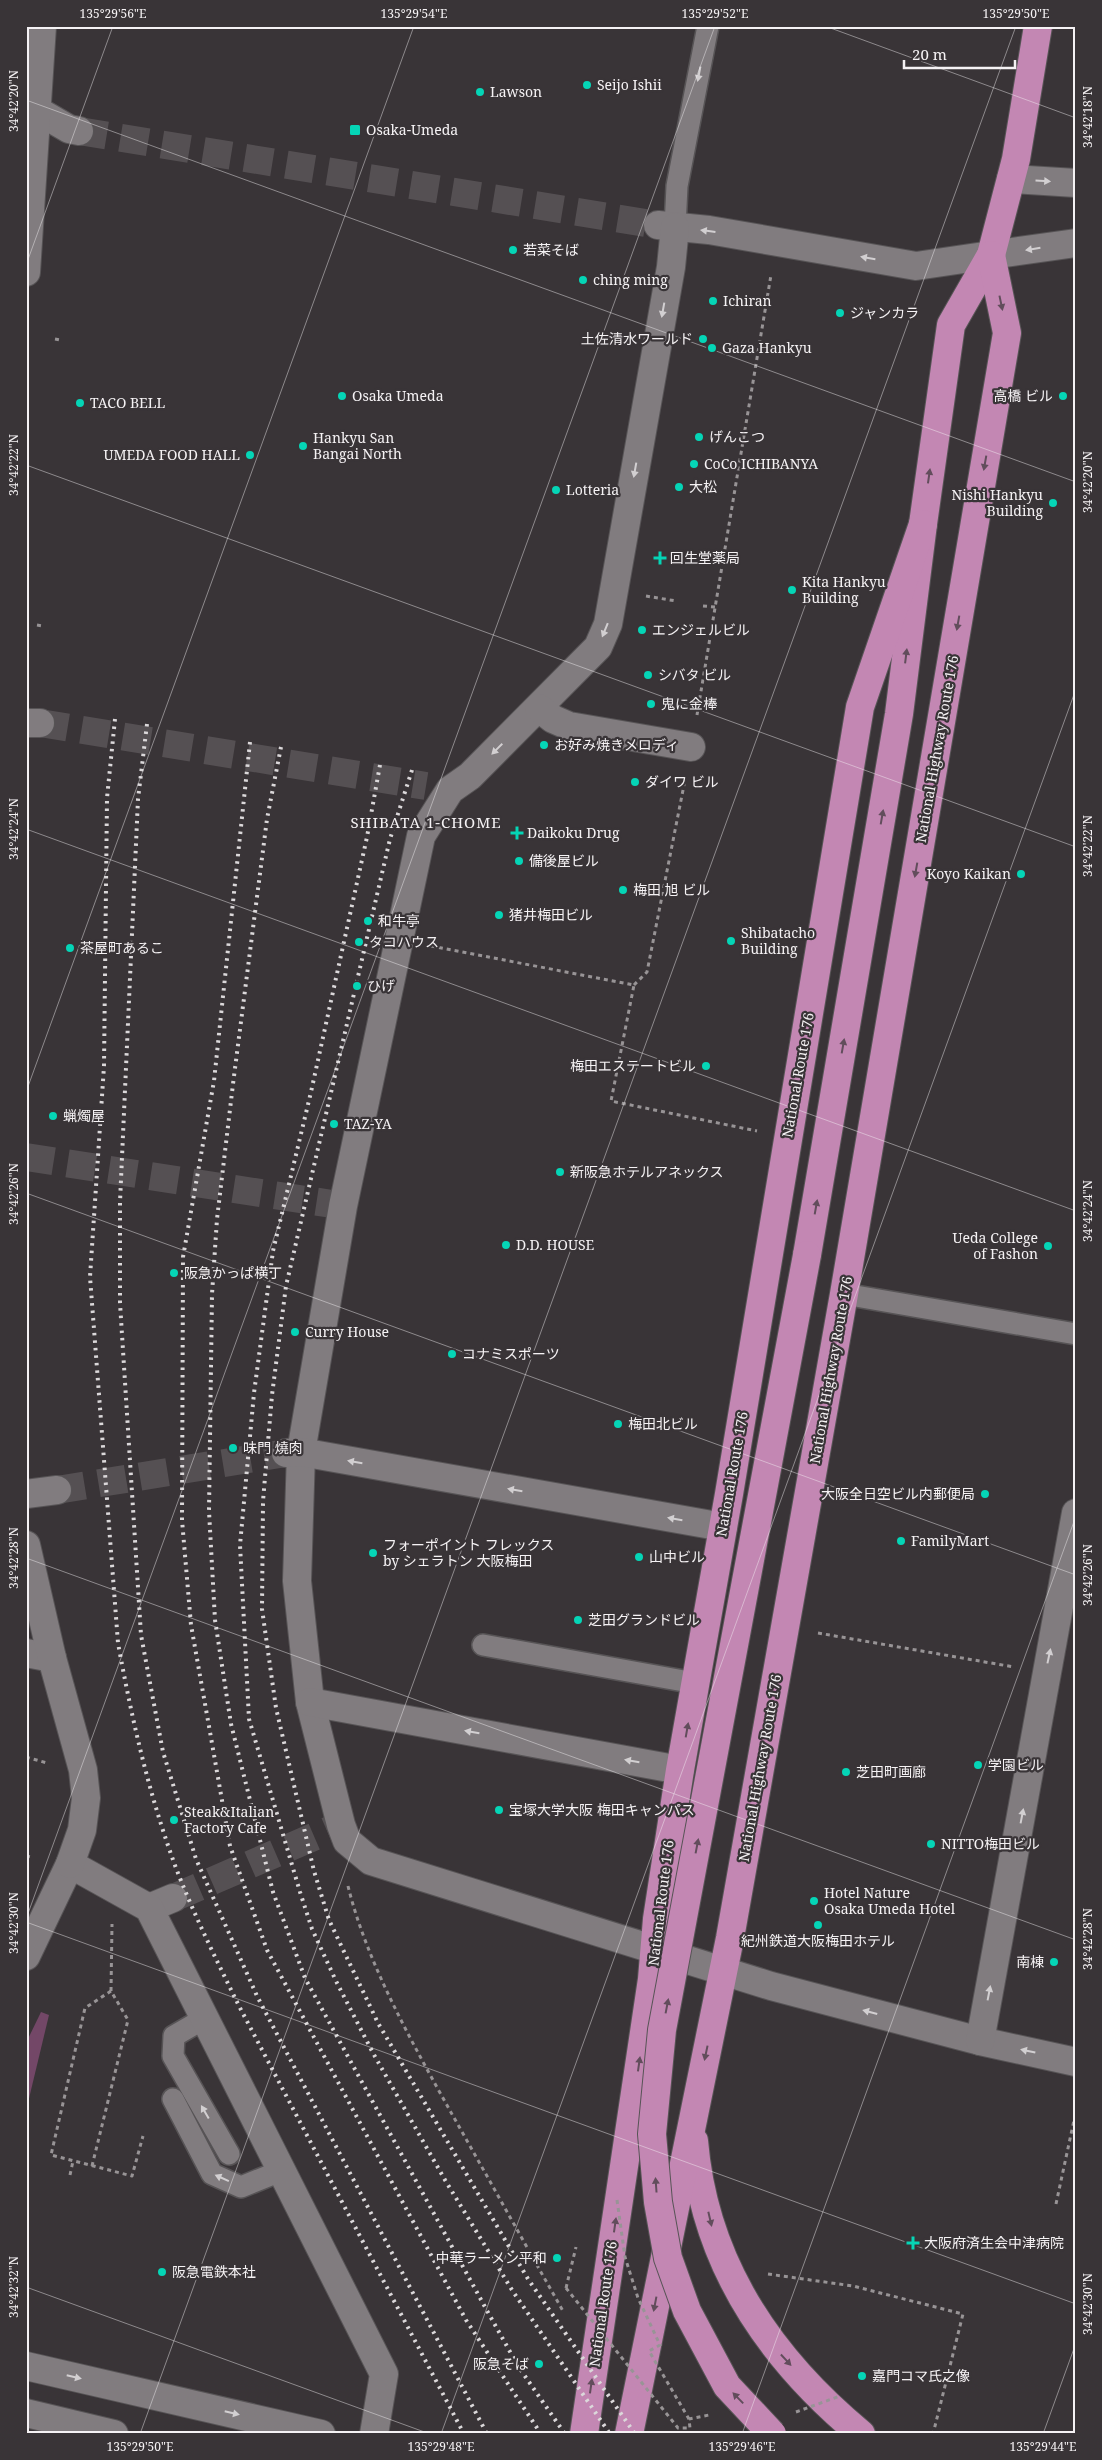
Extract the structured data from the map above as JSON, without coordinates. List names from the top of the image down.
{
  "streets": {
    "highway": ["National Highway Route 176", "National Route 176"]
  },
  "crossings": [
    ["National Highway Route 176", "National Route 176"]
  ],
  "districts": ["SHIBATA 1-CHOME"],
  "places": {
    "other": [
      "Seijo Ishii",
      "Lawson",
      "若菜そば",
      "ching ming",
      "Ichiran",
      "ジャンカラ",
      "土佐清水ワールド",
      "Gaza Hankyu",
      "Osaka Umeda",
      "高橋 ビル",
      "TACO BELL",
      "げんこつ",
      "Hankyu San Bangai North",
      "UMEDA FOOD HALL",
      "CoCo ICHIBANYA",
      "大松",
      "Lotteria",
      "Nishi Hankyu Building",
      "Kita Hankyu Building",
      "エンジェルビル",
      "シバタ ビル",
      "鬼に金棒",
      "お好み焼きメロディ",
      "ダイワ ビル",
      "備後屋ビル",
      "Koyo Kaikan",
      "梅田 旭 ビル",
      "猪井梅田ビル",
      "和牛亭",
      "Shibatacho Building",
      "タコハウス",
      "茶屋町あるこ",
      "ひげ",
      "梅田エステートビル",
      "蝋燭屋",
      "TAZ-YA",
      "新阪急ホテルアネックス",
      "D.D. HOUSE",
      "Ueda College of Fashon",
      "阪急かっぱ横丁",
      "Curry House",
      "コナミスポーツ",
      "梅田北ビル",
      "味門 燒肉",
      "大阪全日空ビル内郵便局",
      "FamilyMart",
      "フォーポイント フレックス by シェラトン 大阪梅田",
      "山中ビル",
      "芝田グランドビル",
      "学園ビル",
      "芝田町画廊",
      "宝塚大学大阪 梅田キャンパス",
      "Steak&Italian Factory Cafe",
      "NITTO梅田ビル",
      "Hotel Nature Osaka Umeda Hotel",
      "紀州鉄道大阪梅田ホテル",
      "南棟",
      "中華ラーメン平和",
      "阪急電鉄本社",
      "阪急そば",
      "嘉門コマ氏之像"
    ],
    "transit": ["Osaka-Umeda"],
    "health": ["回生堂薬局", "Daikoku Drug", "大阪府済生会中津病院"]
  },
  "scale_bar": "20 m",
  "coordinates": [
    "135°29'56\"E",
    "135°29'54\"E",
    "135°29'52\"E",
    "135°29'50\"E",
    "34°42'20\"N",
    "34°42'18\"N",
    "34°42'22\"N",
    "34°42'24\"N",
    "34°42'26\"N",
    "34°42'28\"N",
    "34°42'30\"N",
    "34°42'32\"N",
    "135°29'48\"E",
    "135°29'46\"E",
    "135°29'44\"E"
  ]
}
